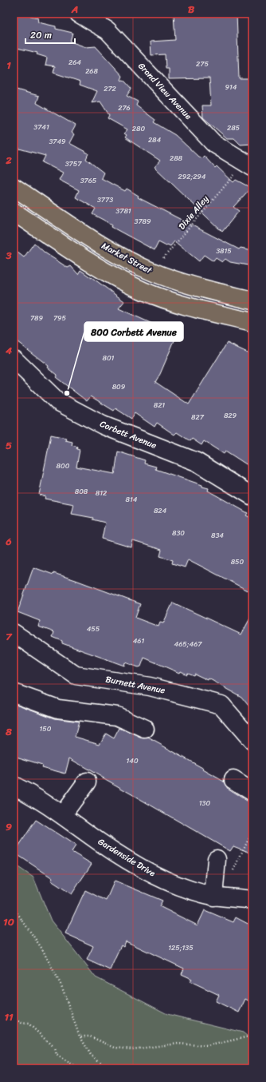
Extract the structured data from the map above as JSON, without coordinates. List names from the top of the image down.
{
  "streets": {
    "main road": ["Market Street"],
    "street": [
      "Grand View Avenue",
      "Corbett Avenue",
      "Burnett Avenue",
      "Gardenside Drive"
    ],
    "path": ["Dixie Alley"]
  },
  "crossings": [
    ["Grand View Avenue", "Dixie Alley"],
    ["Dixie Alley", "Market Street"]
  ],
  "places": ["800 Corbett Avenue"],
  "house_numbers": [
    "264",
    "275",
    "268",
    "914",
    "272",
    "276",
    "3741",
    "285",
    "280",
    "284",
    "3749",
    "288",
    "3757",
    "292;294",
    "3765",
    "3773",
    "3781",
    "3789",
    "3815",
    "789",
    "795",
    "801",
    "809",
    "821",
    "829",
    "827",
    "800",
    "808",
    "812",
    "814",
    "824",
    "830",
    "834",
    "850",
    "455",
    "461",
    "465;467",
    "150",
    "140",
    "130",
    "125;135"
  ],
  "scale_bar": "20 m",
  "grid": {
    "columns": ["A", "B"],
    "rows": [
      "1",
      "2",
      "3",
      "4",
      "5",
      "6",
      "7",
      "8",
      "9",
      "10",
      "11"
    ]
  }
}
